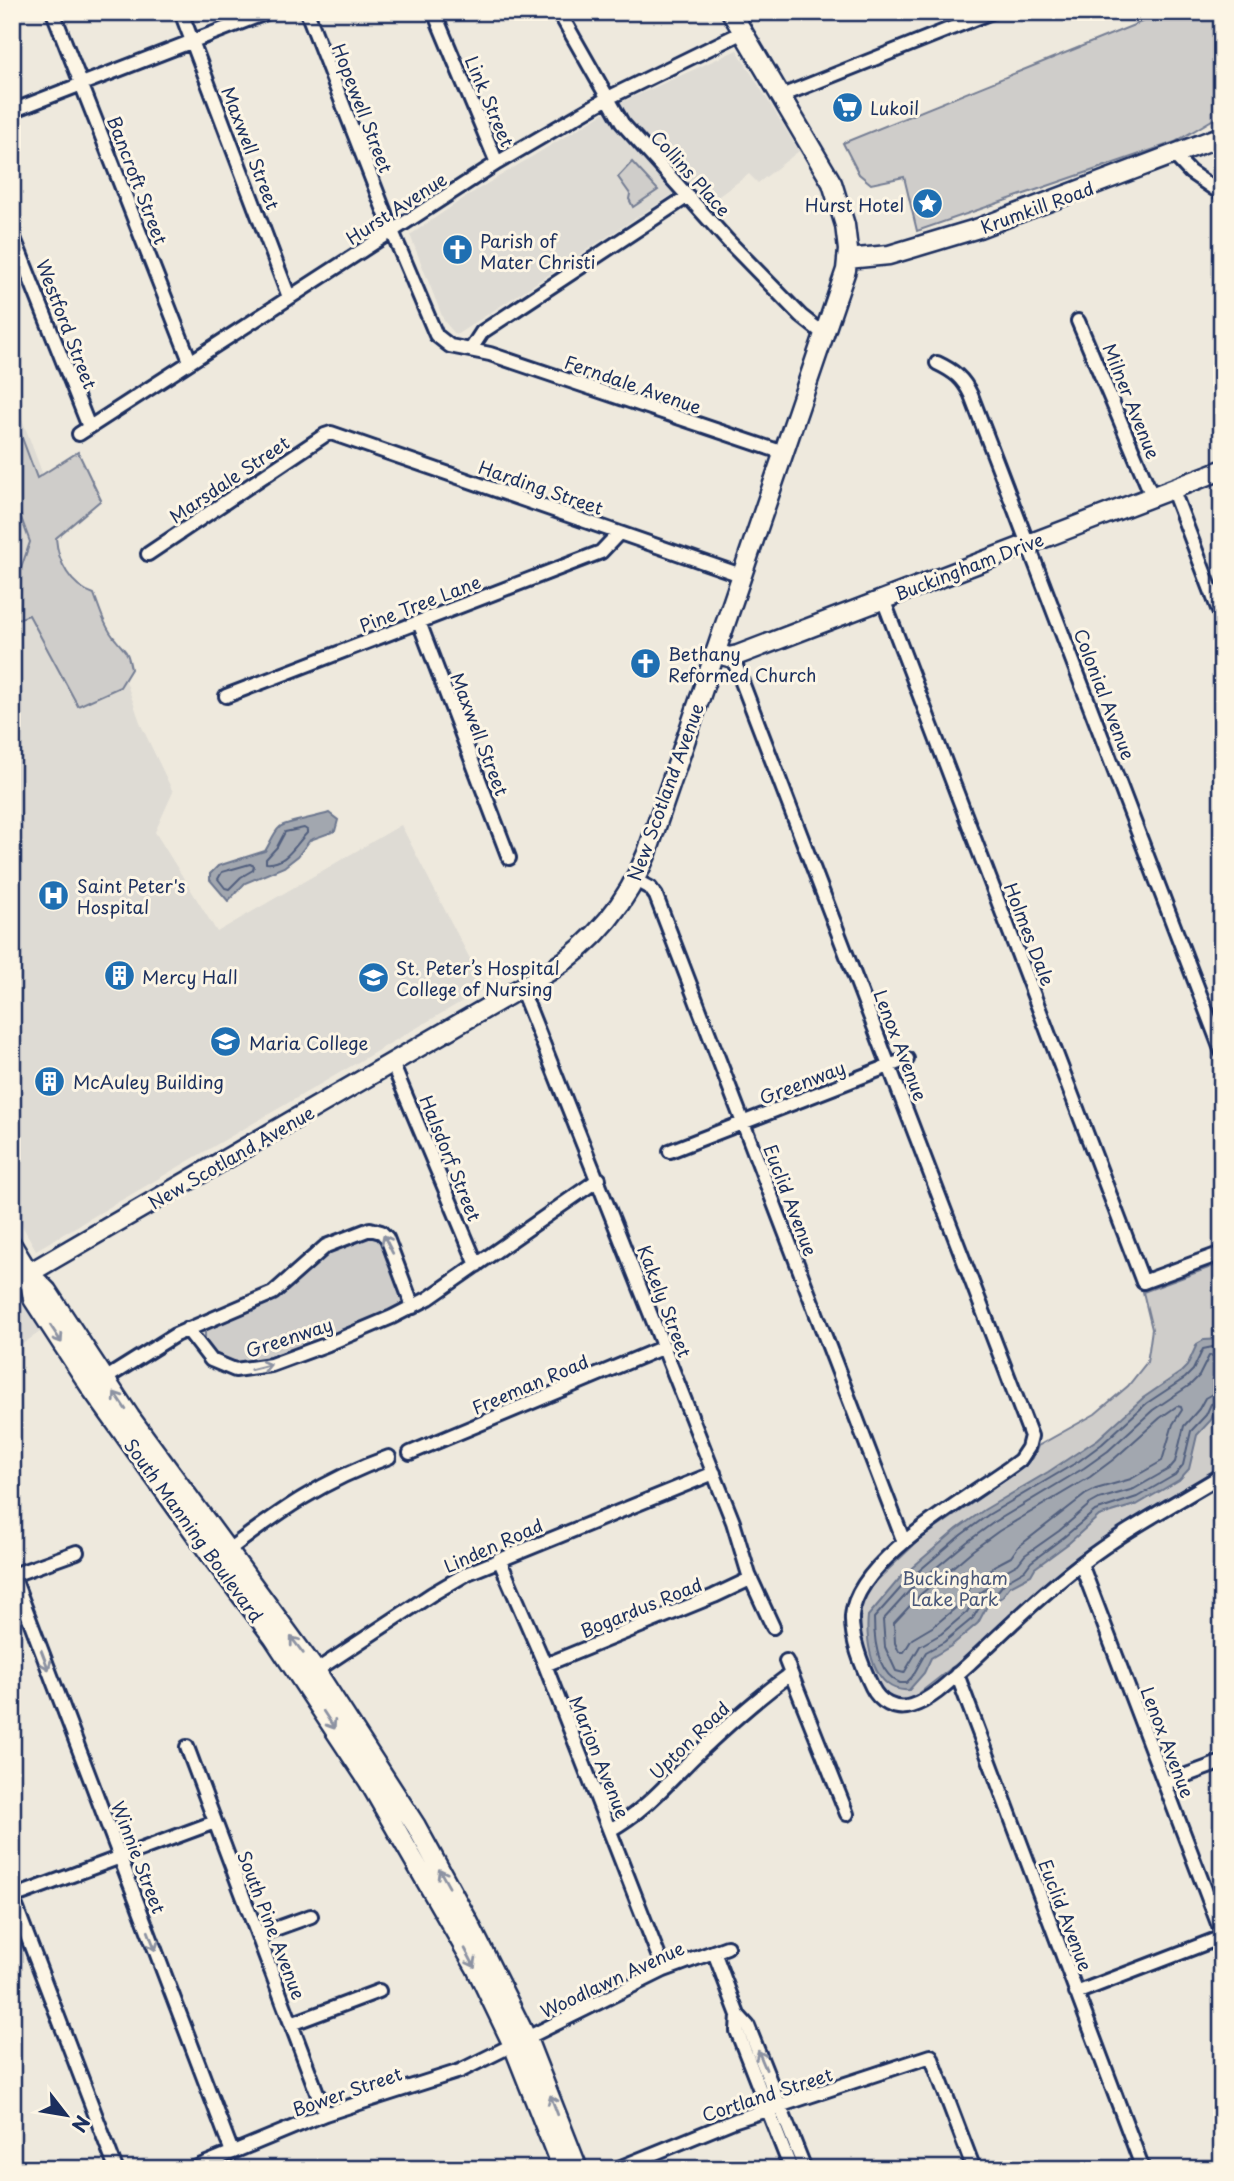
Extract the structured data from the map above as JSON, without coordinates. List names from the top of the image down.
{
  "streets": {
    "street": [
      "Link Street",
      "Hopewell Street",
      "Maxwell Street",
      "Collins Place",
      "Bancroft Street",
      "Krumkill Road",
      "Hurst Avenue",
      "Westford Street",
      "Ferndale Avenue",
      "Milner Avenue",
      "Marsdale Street",
      "Harding Street",
      "Buckingham Drive",
      "Pine Tree Lane",
      "Colonial Avenue",
      "New Scotland Avenue",
      "Holmes Dale",
      "Lenox Avenue",
      "Greenway",
      "Halsdorf Street",
      "Euclid Avenue",
      "Kakely Street",
      "Freeman Road",
      "South Manning Boulevard",
      "Linden Road",
      "Bogardus Road",
      "Upton Road",
      "Marion Avenue",
      "Winnie Street",
      "South Pine Avenue",
      "Woodlawn Avenue",
      "Bower Street",
      "Cortland Street"
    ]
  },
  "crossings": [
    ["Link Street", "Hurst Avenue"],
    ["Hopewell Street", "Hurst Avenue"],
    ["Hopewell Street", "Ferndale Avenue"],
    ["Maxwell Street", "Hurst Avenue"],
    ["Maxwell Street", "Pine Tree Lane"],
    ["Collins Place", "Hurst Avenue"],
    ["Collins Place", "New Scotland Avenue"],
    ["Bancroft Street", "Hurst Avenue"],
    ["Krumkill Road", "New Scotland Avenue"],
    ["Hurst Avenue", "Westford Street"],
    ["Hurst Avenue", "New Scotland Avenue"],
    ["Ferndale Avenue", "New Scotland Avenue"],
    ["Milner Avenue", "Buckingham Drive"],
    ["Marsdale Street", "Harding Street"],
    ["Harding Street", "Pine Tree Lane"],
    ["Harding Street", "New Scotland Avenue"],
    ["Buckingham Drive", "Colonial Avenue"],
    ["Buckingham Drive", "New Scotland Avenue"],
    ["Buckingham Drive", "Holmes Dale"],
    ["Buckingham Drive", "Lenox Avenue"],
    ["New Scotland Avenue", "Lenox Avenue"],
    ["New Scotland Avenue", "Halsdorf Street"],
    ["New Scotland Avenue", "Euclid Avenue"],
    ["New Scotland Avenue", "Kakely Street"],
    ["New Scotland Avenue", "South Manning Boulevard"],
    ["Lenox Avenue", "Greenway"],
    ["Lenox Avenue", "Euclid Avenue"],
    ["Greenway", "Halsdorf Street"],
    ["Greenway", "Euclid Avenue"],
    ["Greenway", "Kakely Street"],
    ["Kakely Street", "Freeman Road"],
    ["Kakely Street", "Linden Road"],
    ["Kakely Street", "Bogardus Road"],
    ["South Manning Boulevard", "Linden Road"],
    ["South Manning Boulevard", "Woodlawn Avenue"],
    ["South Manning Boulevard", "Bower Street"],
    ["Linden Road", "Marion Avenue"],
    ["Bogardus Road", "Marion Avenue"],
    ["Upton Road", "Marion Avenue"],
    ["Marion Avenue", "Woodlawn Avenue"],
    ["Winnie Street", "Bower Street"],
    ["South Pine Avenue", "Bower Street"],
    ["Woodlawn Avenue", "Bower Street"]
  ],
  "one_way": ["Winnie Street"],
  "parks": ["Buckingham Lake Park"],
  "places": {
    "supermarket": ["Lukoil"],
    "place": ["Hurst Hotel"],
    "church": ["Parish of Mater Christi", "Bethany Reformed Church"],
    "hospital": ["Saint Peter's Hospital"],
    "building": ["Mercy Hall", "McAuley Building"],
    "school or university": ["St. Peter’s Hospital College of Nursing", "Maria College"]
  },
  "north": "bottom right"
}
